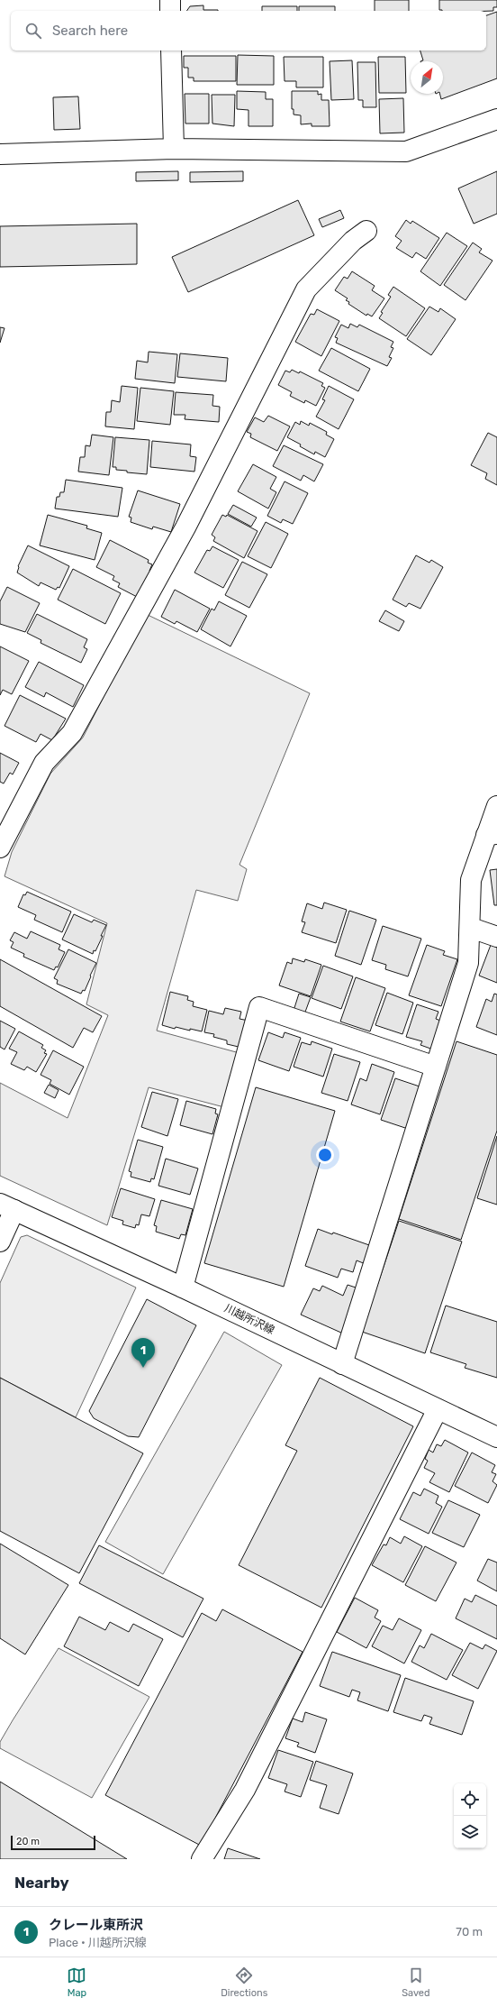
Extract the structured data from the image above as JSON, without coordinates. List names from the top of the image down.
{
  "streets": {
    "street": ["川越所沢線"]
  },
  "scale_bar": "20 m",
  "north": "top right",
  "page": {
    "search": "Search here",
    "pins": "1",
    "scale": "20 m",
    "heading": "Nearby",
    "list": [
      {
        "mark": "1",
        "name": "クレール東所沢",
        "note": "Place · 川越所沢線",
        "value": "70 m"
      }
    ],
    "nav": ["Map", "Directions", "Saved"]
  }
}
